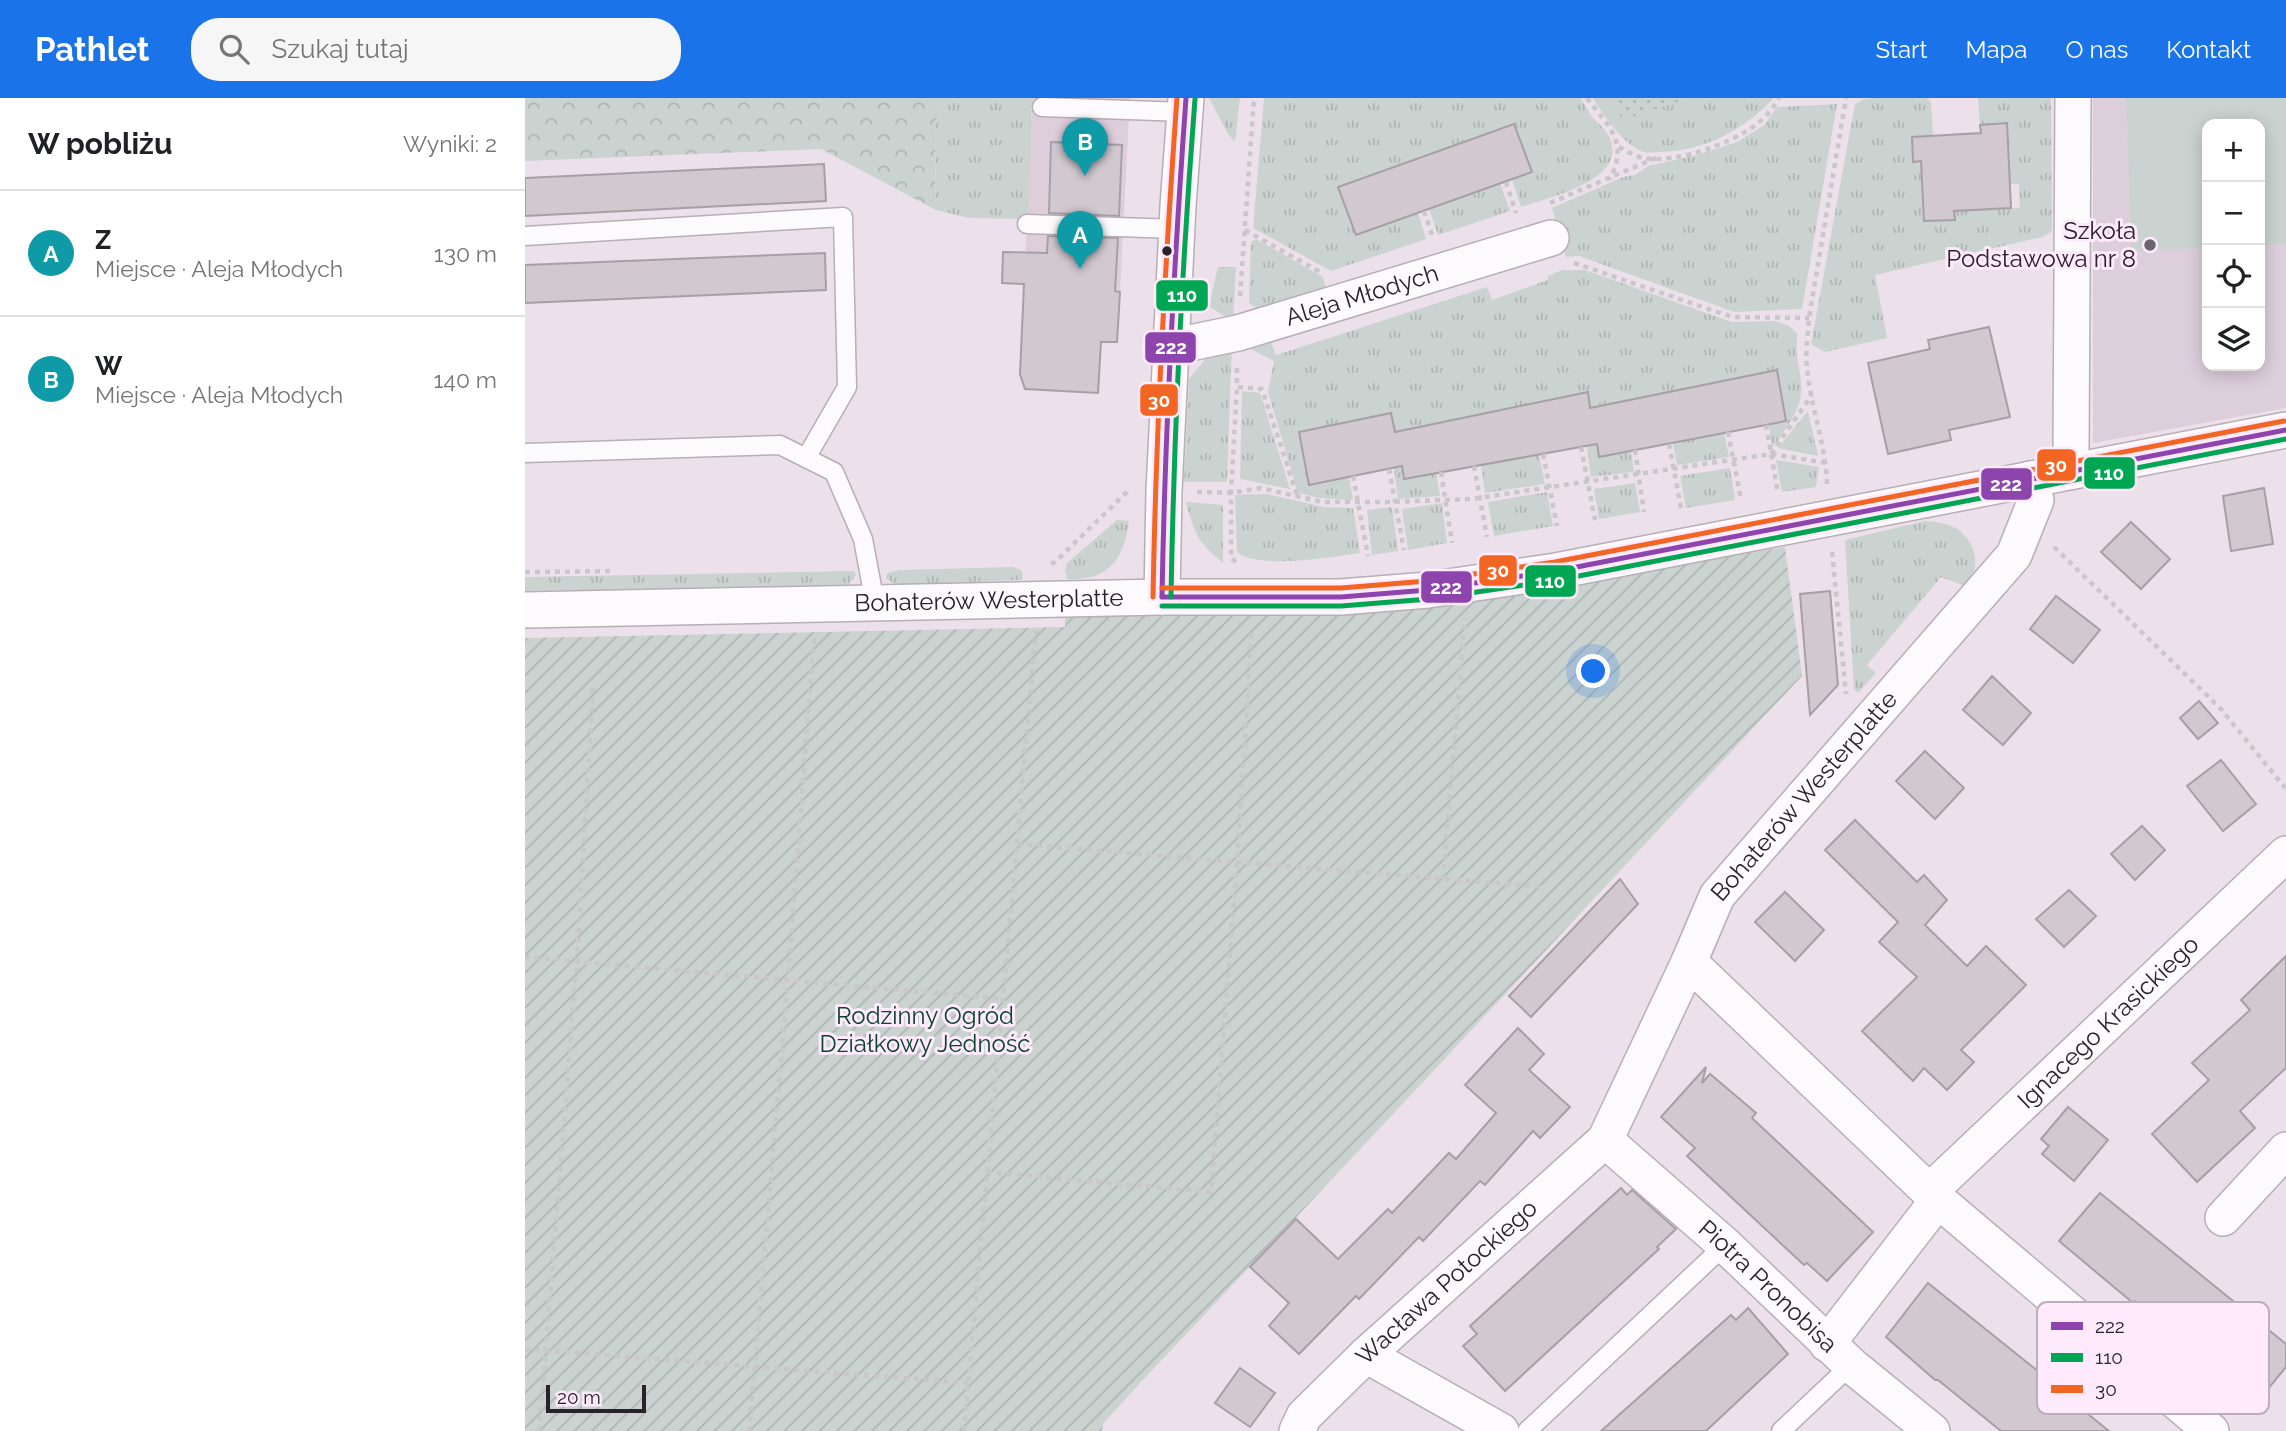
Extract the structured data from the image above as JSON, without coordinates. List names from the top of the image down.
{
  "streets": {
    "street": [
      "Aleja Młodych",
      "Bohaterów Westerplatte",
      "Ignacego Krasickiego",
      "Wacława Potockiego",
      "Piotra Pronobisa"
    ]
  },
  "crossings": [
    ["Bohaterów Westerplatte", "Wacława Potockiego"],
    ["Bohaterów Westerplatte", "Piotra Pronobisa"],
    ["Ignacego Krasickiego", "Piotra Pronobisa"],
    ["Wacława Potockiego", "Piotra Pronobisa"]
  ],
  "parks": ["Rodzinny Ogród Działkowy Jedność"],
  "places": ["Szkoła Podstawowa nr 8"],
  "lines": ["transit line 222", "transit line 30", "transit line 110"],
  "legend": ["222", "110", "30"],
  "scale_bar": "20 m",
  "page": {
    "header": "Pathlet",
    "search": "Szukaj tutaj",
    "nav": [
      "Start",
      "Mapa",
      "O nas",
      "Kontakt"
    ],
    "heading": ["W pobliżu", "Wyniki: 2"],
    "pins": ["B", "A"],
    "map_buttons": ["+", "−"],
    "list": [
      {
        "mark": "A",
        "name": "Z",
        "note": "Miejsce · Aleja Młodych",
        "value": "130 m"
      },
      {
        "mark": "B",
        "name": "W",
        "note": "Miejsce · Aleja Młodych",
        "value": "140 m"
      }
    ],
    "scale": "20 m"
  }
}
